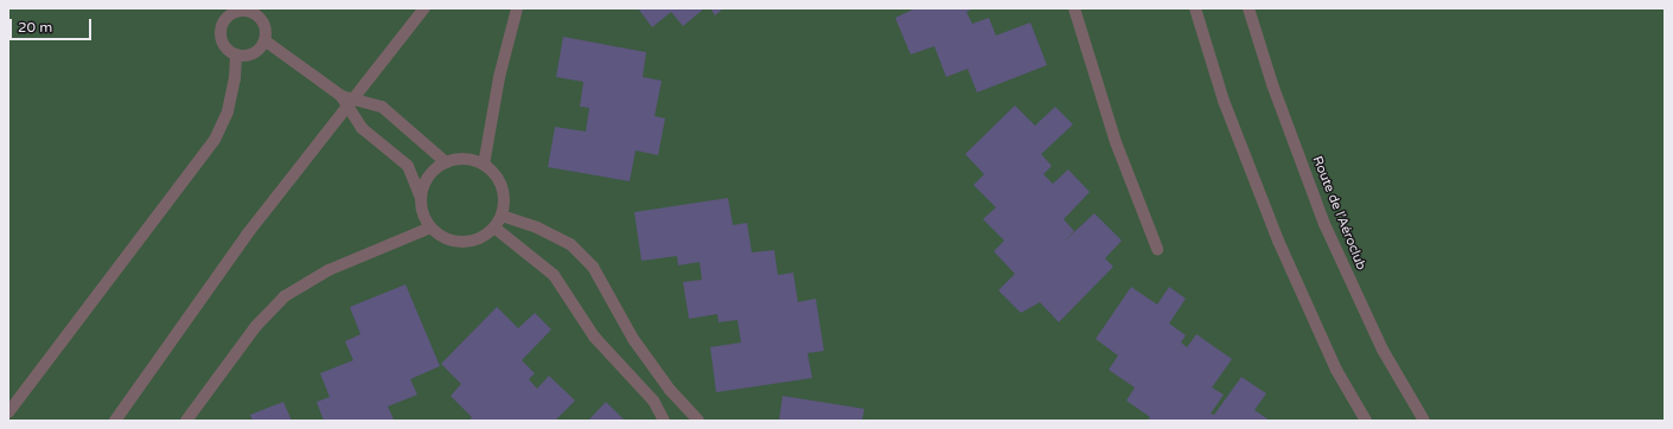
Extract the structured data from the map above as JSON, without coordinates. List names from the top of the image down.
{
  "streets": {
    "street": ["Route de l’Aéroclub"]
  },
  "scale_bar": "20 m"
}
